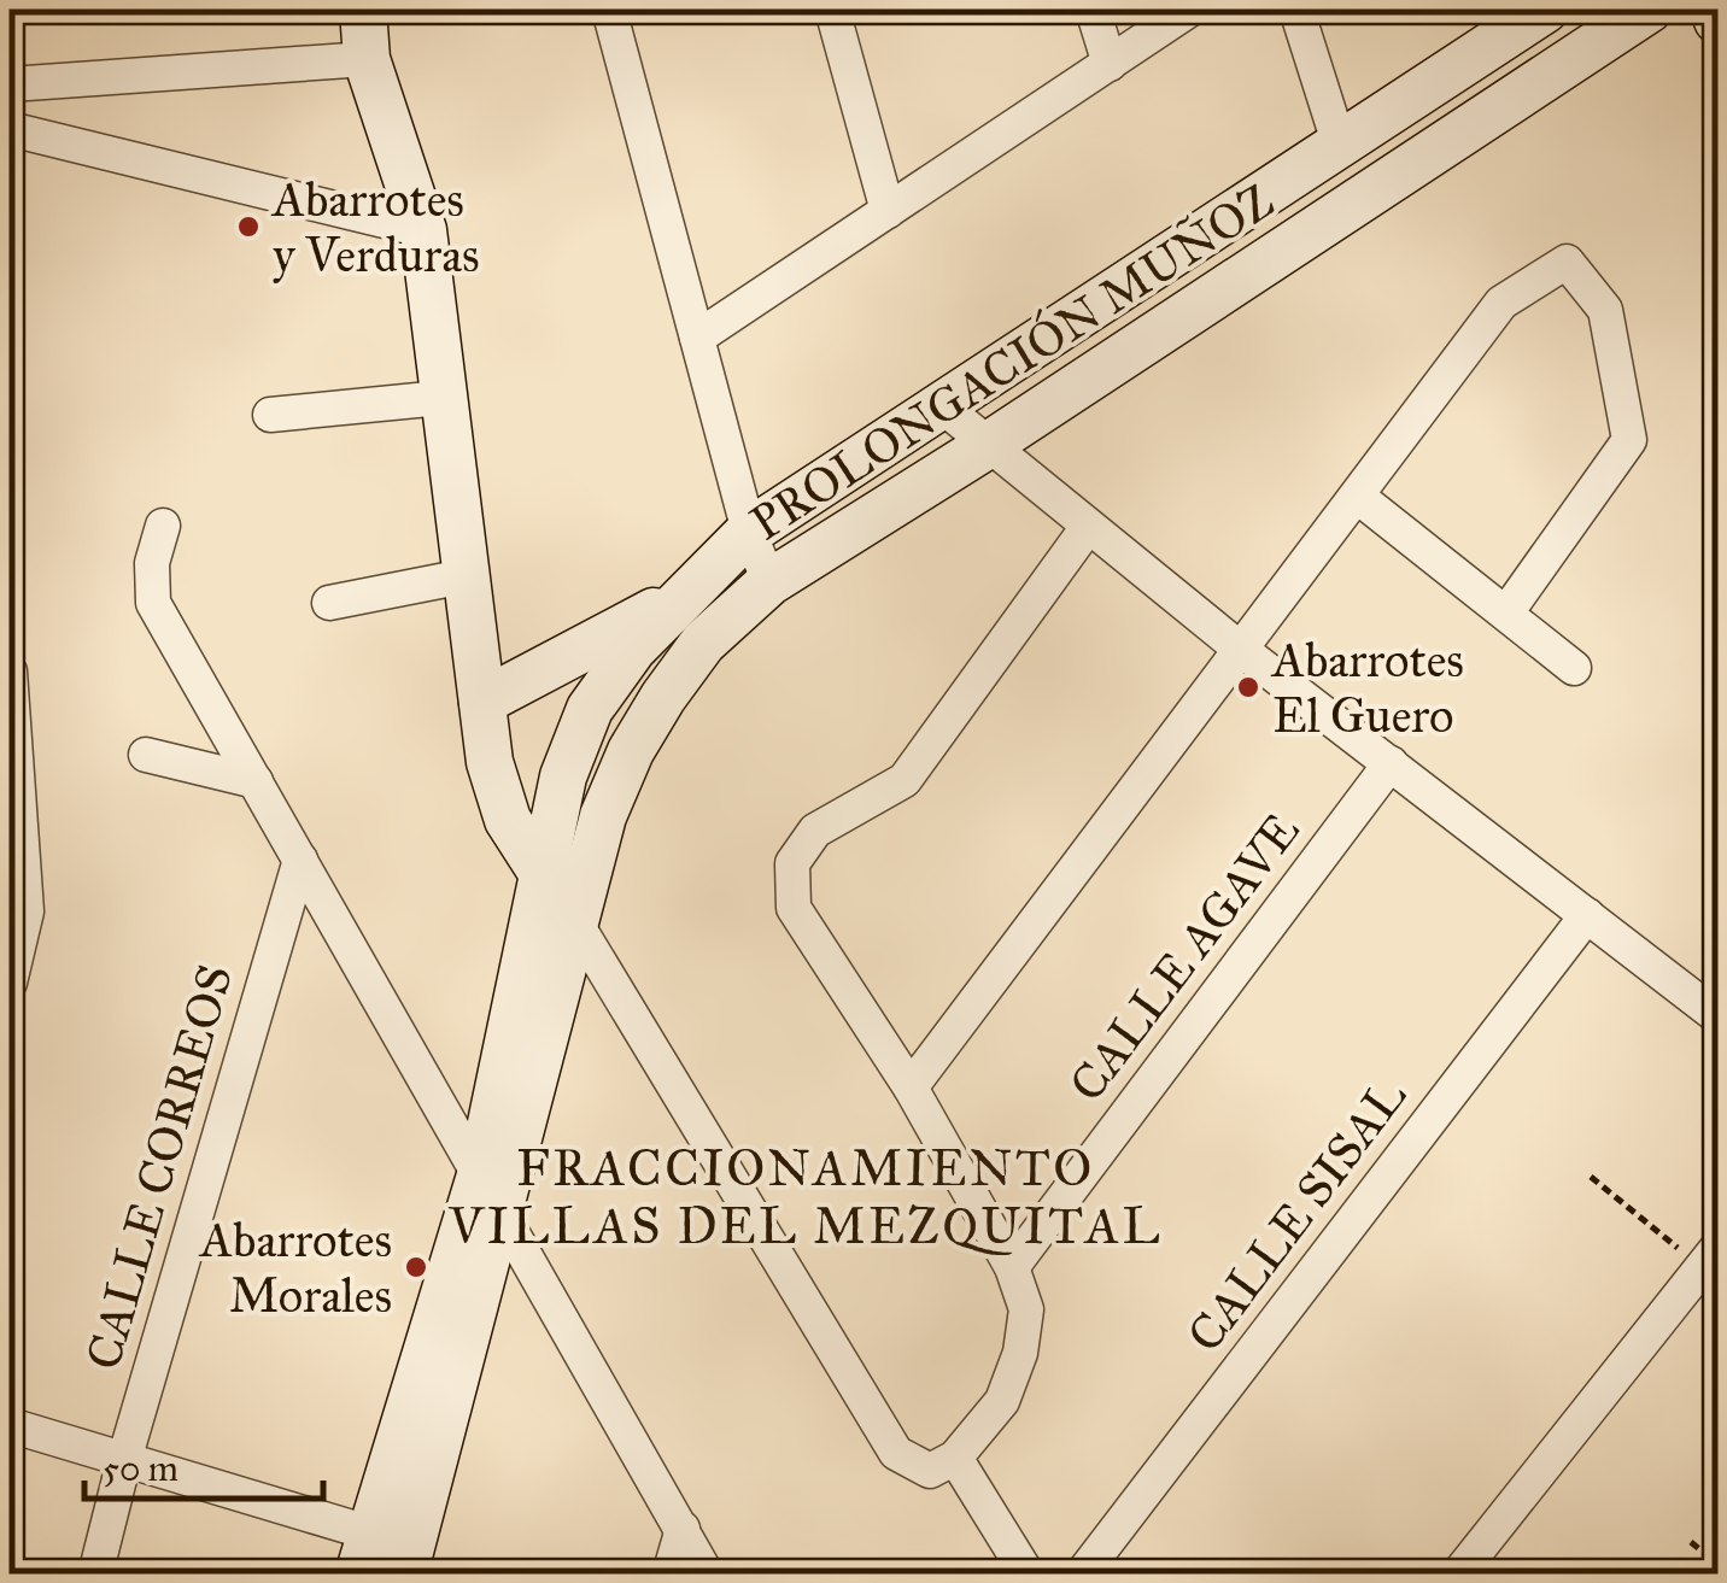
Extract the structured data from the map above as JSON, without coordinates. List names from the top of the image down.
{
  "streets": {
    "street": [
      "PROLONGACIÓN MUÑOZ",
      "CALLE AGAVE",
      "CALLE CORREOS",
      "CALLE SISAL"
    ]
  },
  "districts": ["FRACCIONAMIENTO VILLAS DEL MEZQUITAL"],
  "places": ["Abarrotes y Verduras", "Abarrotes El Guero", "Abarrotes Morales"],
  "scale_bar": "50 m"
}
